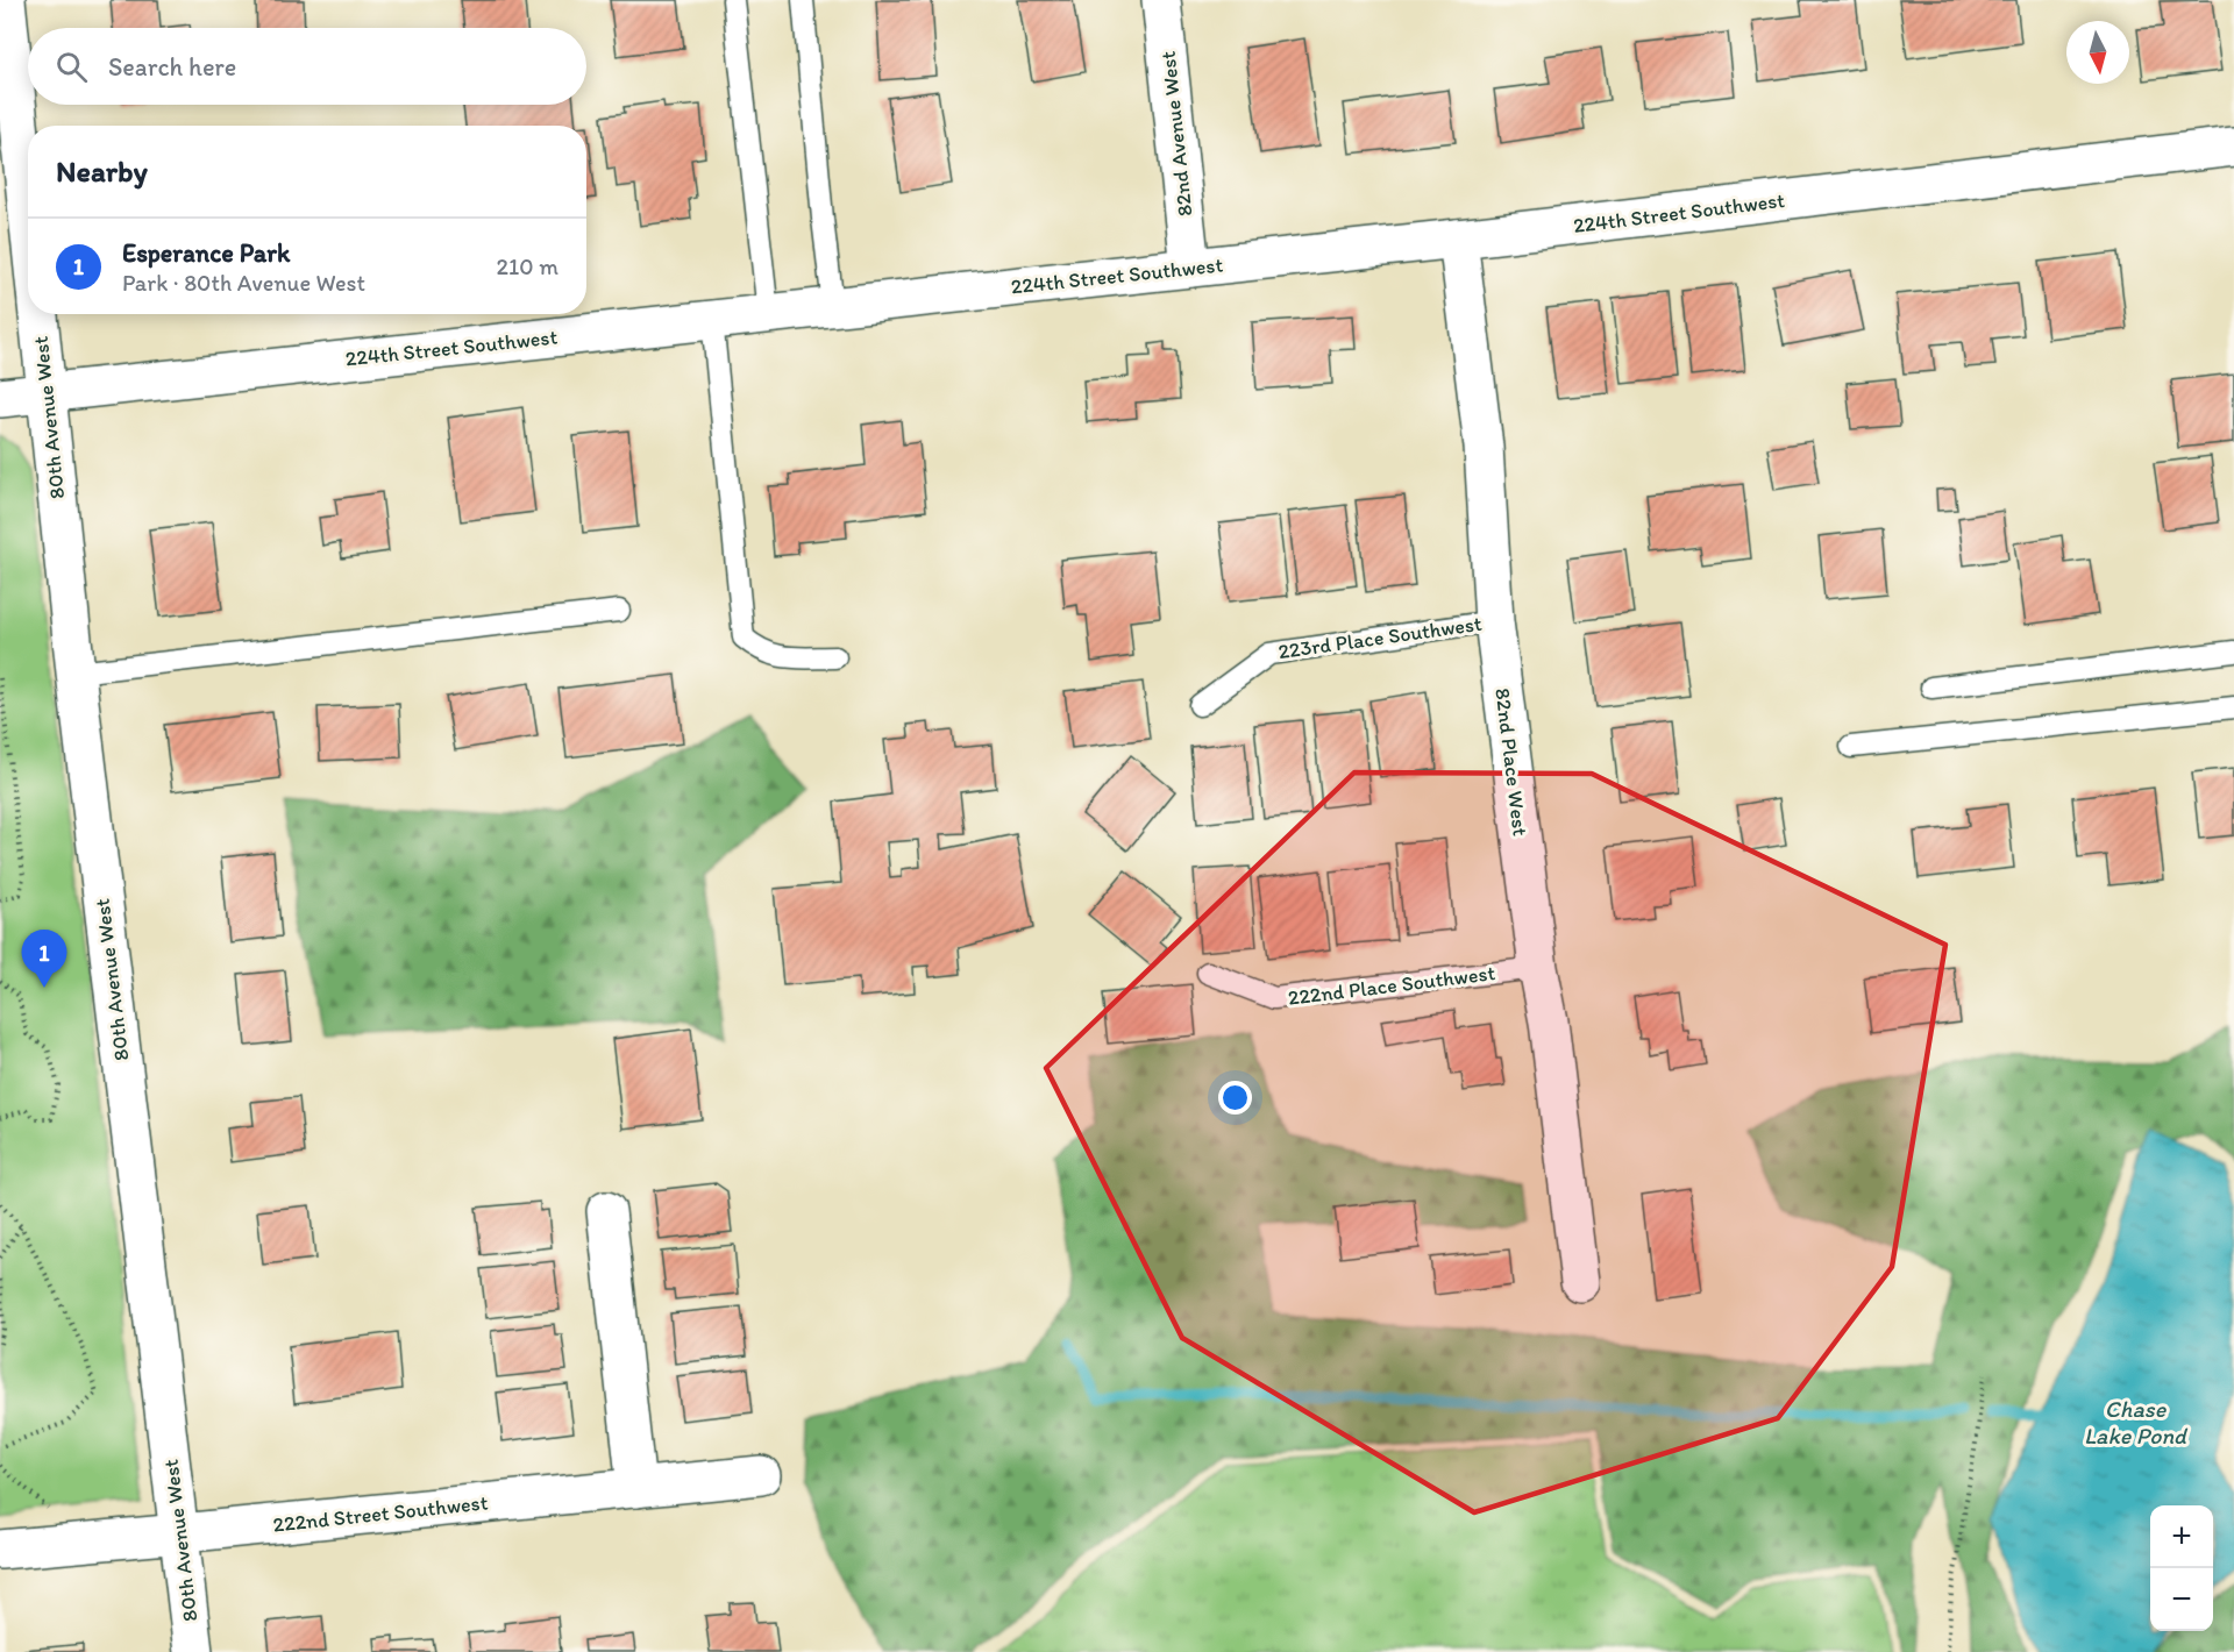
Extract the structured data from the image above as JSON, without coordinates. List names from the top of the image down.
{
  "streets": {
    "street": [
      "82nd Avenue West",
      "224th Street Southwest",
      "80th Avenue West",
      "82nd Place West",
      "222nd Street Southwest"
    ],
    "lane": ["223rd Place Southwest", "222nd Place Southwest"]
  },
  "crossings": [
    ["82nd Avenue West", "224th Street Southwest"],
    ["224th Street Southwest", "80th Avenue West"],
    ["224th Street Southwest", "82nd Place West"],
    ["80th Avenue West", "222nd Street Southwest"],
    ["223rd Place Southwest", "82nd Place West"],
    ["82nd Place West", "222nd Place Southwest"]
  ],
  "water": ["Chase Lake Pond"],
  "north": "bottom",
  "page": {
    "search": "Search here",
    "heading": "Nearby",
    "list": [
      {
        "mark": "1",
        "name": "Esperance Park",
        "note": "Park · 80th Avenue West",
        "value": "210 m"
      }
    ],
    "pins": "1",
    "map_buttons": ["+", "−"]
  }
}
